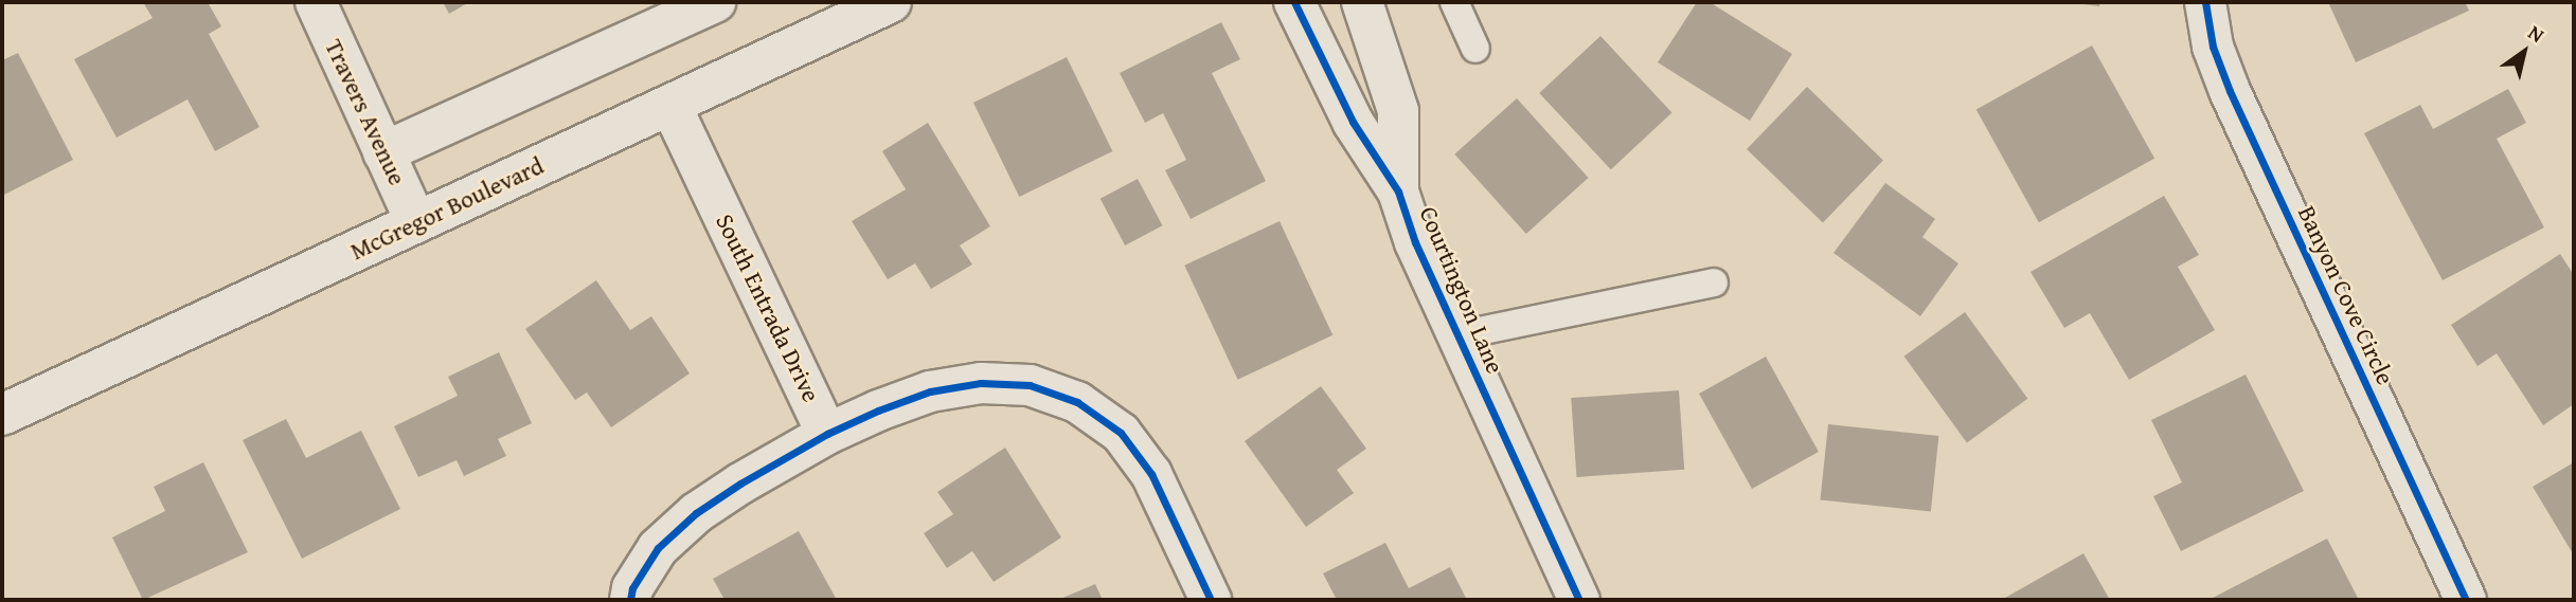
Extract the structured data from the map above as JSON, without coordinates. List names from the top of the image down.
{
  "streets": {
    "street": [
      "Travers Avenue",
      "McGregor Boulevard",
      "Courtington Lane",
      "Banyon Cove Circle",
      "South Entrada Drive"
    ]
  },
  "crossings": [
    ["Travers Avenue", "McGregor Boulevard"],
    ["McGregor Boulevard", "South Entrada Drive"]
  ],
  "north": "top right"
}
